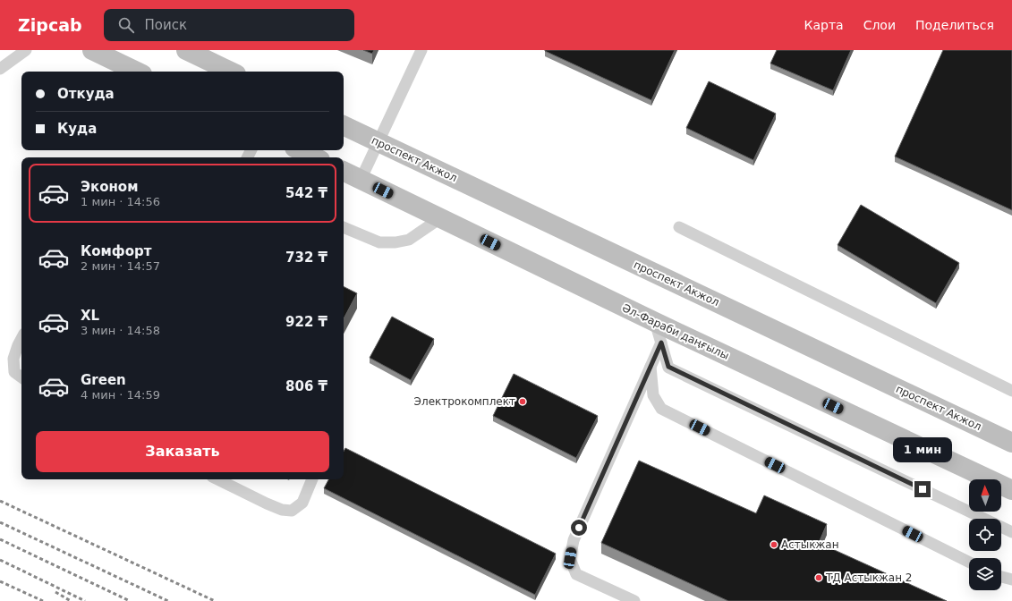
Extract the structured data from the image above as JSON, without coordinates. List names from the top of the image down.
{
  "streets": {
    "main road": ["проспект Акжол", "Әл-Фараби даңғылы"]
  },
  "places": ["Электрокомплект", "Астыкжан", "ТД Астыкжан 2"],
  "north": "top",
  "page": {
    "header": "Zipcab",
    "search": "Поиск",
    "nav": ["Карта", "Слои", "Поделиться"],
    "banner": ["Откуда", "Куда"],
    "list": [
      {
        "name": "Эконом",
        "note": "1 мин · 14:56",
        "value": "542 ₸"
      },
      {
        "name": "Комфорт",
        "note": "2 мин · 14:57",
        "value": "732 ₸"
      },
      {
        "name": "XL",
        "note": "3 мин · 14:58",
        "value": "922 ₸"
      },
      {
        "name": "Green",
        "note": "4 мин · 14:59",
        "value": "806 ₸"
      }
    ],
    "buttons": "Заказать",
    "bubble": "1 мин"
  }
}
